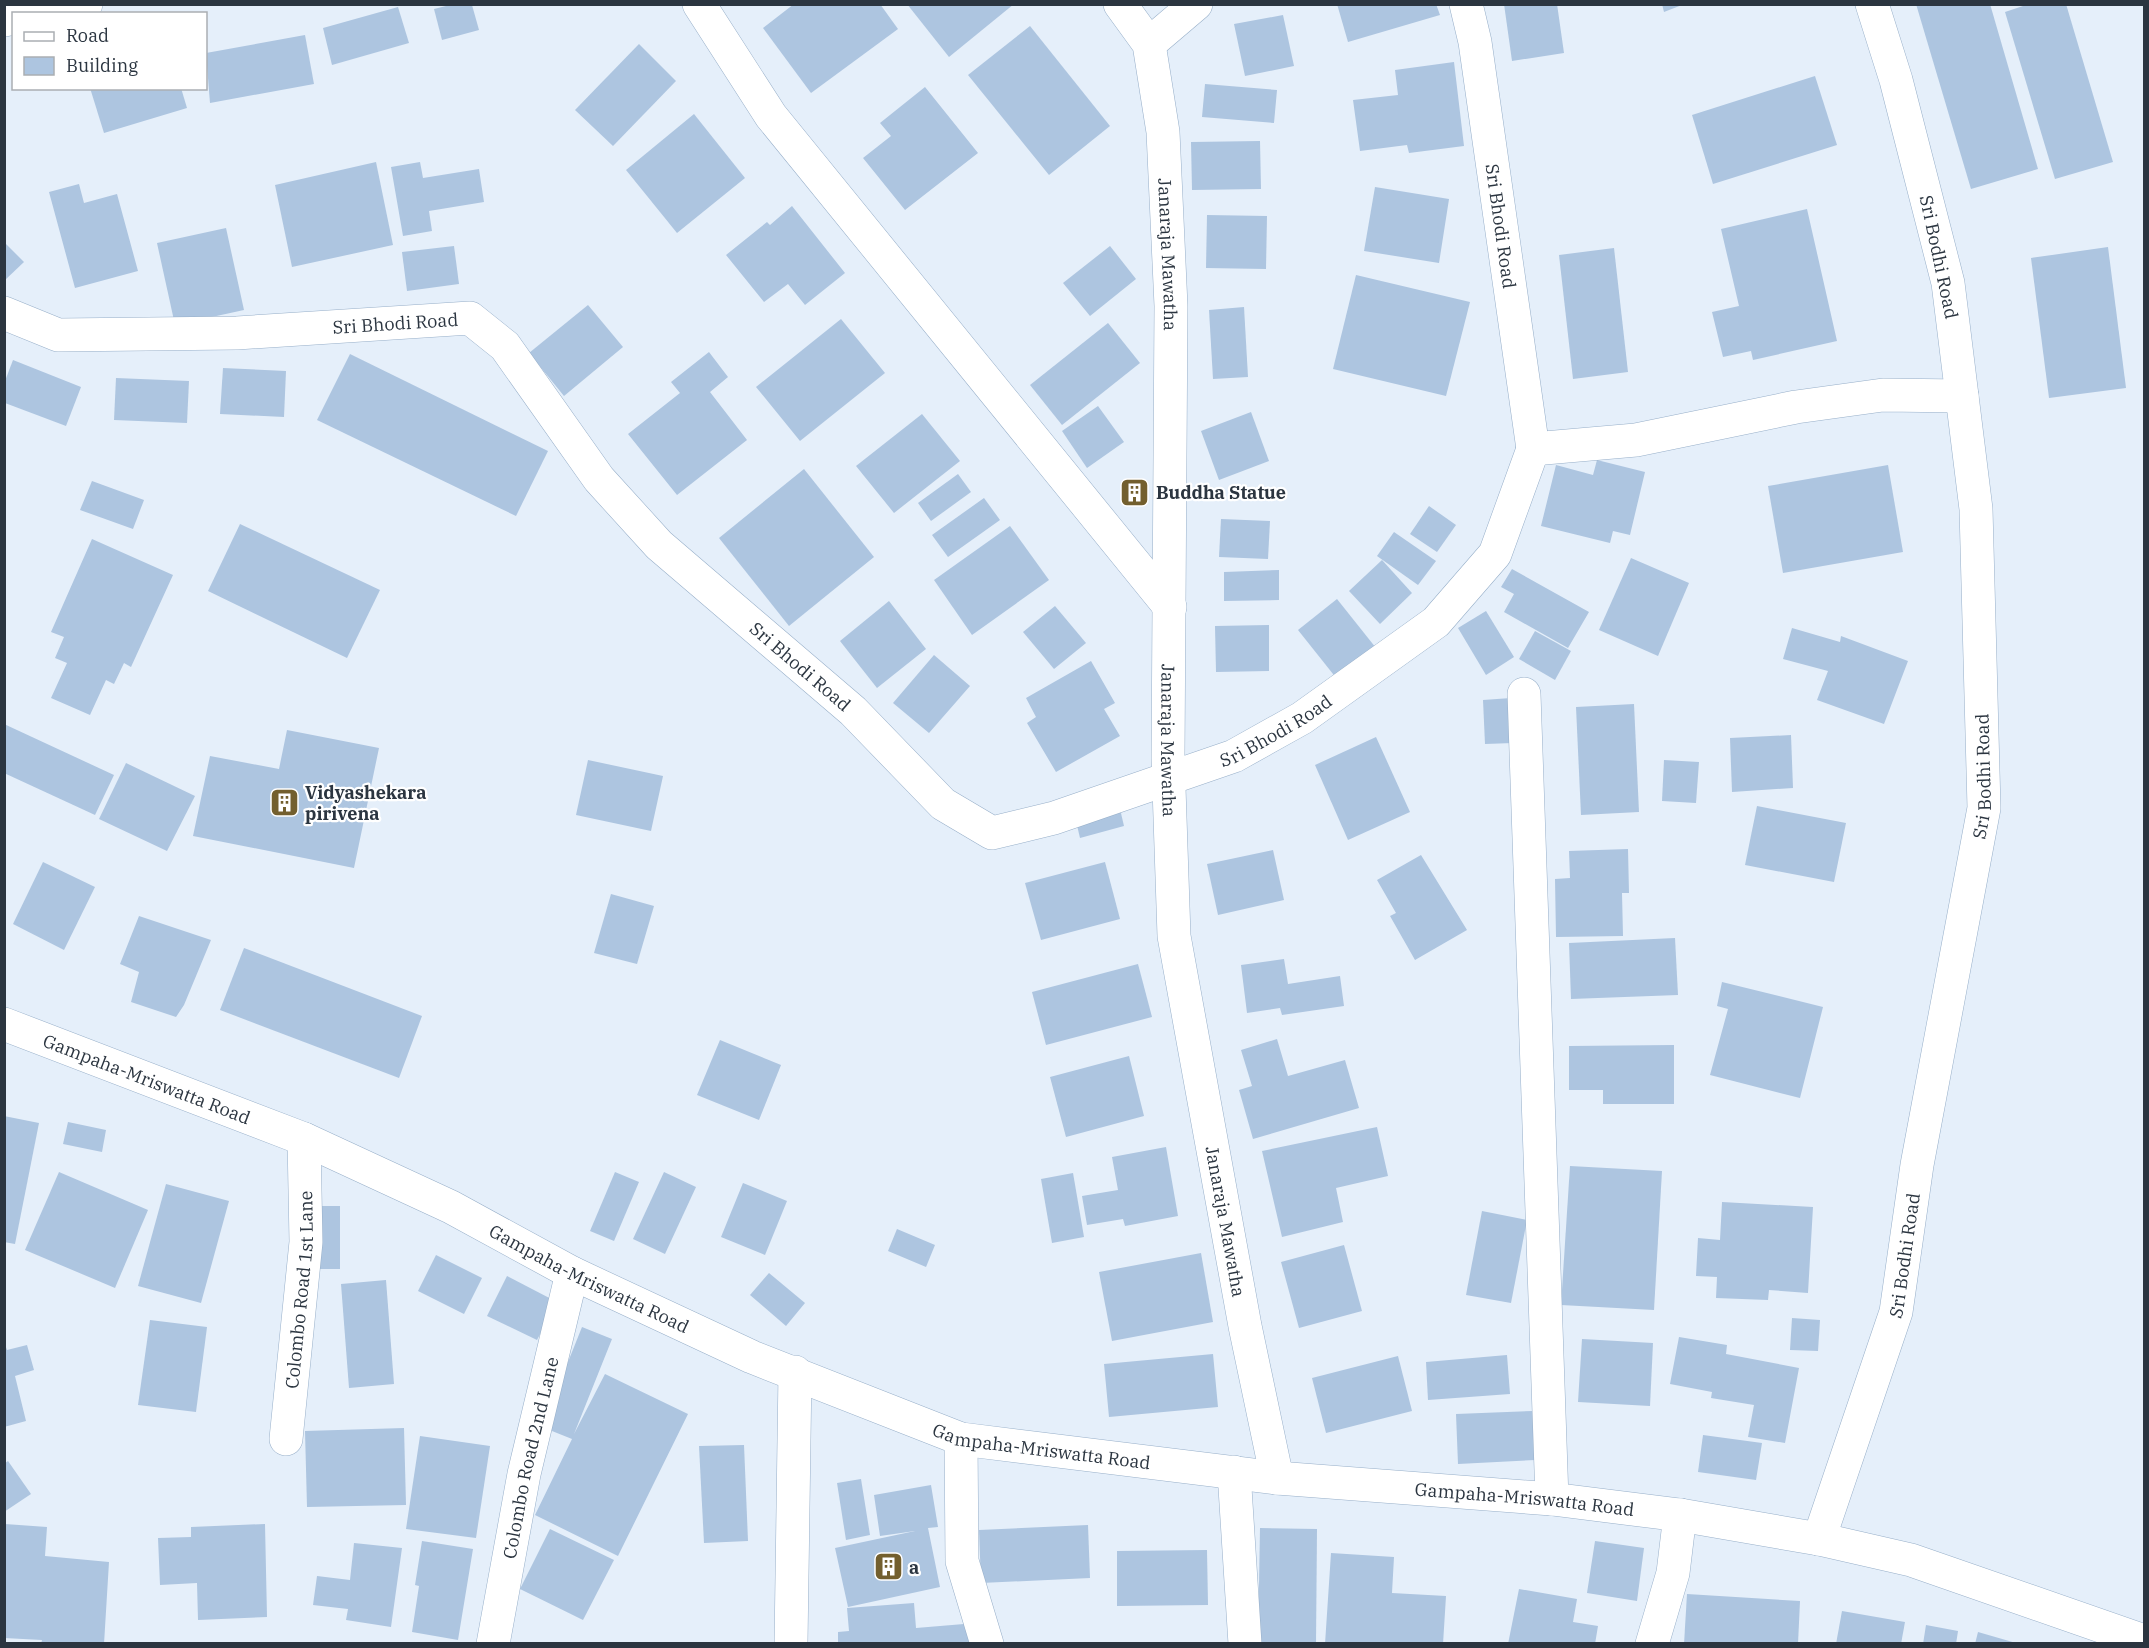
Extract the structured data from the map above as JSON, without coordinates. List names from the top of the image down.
{
  "streets": {
    "street": [
      "Sri Bhodi Road",
      "Janaraja Mawatha",
      "Sri Bodhi Road",
      "Gampaha-Mriswatta Road",
      "Colombo Road 1st Lane",
      "Colombo Road 2nd Lane"
    ]
  },
  "crossings": [
    ["Sri Bhodi Road", "Janaraja Mawatha"],
    ["Janaraja Mawatha", "Gampaha-Mriswatta Road"],
    ["Sri Bodhi Road", "Gampaha-Mriswatta Road"],
    ["Gampaha-Mriswatta Road", "Colombo Road 1st Lane"],
    ["Gampaha-Mriswatta Road", "Colombo Road 2nd Lane"]
  ],
  "places": {
    "building": ["Buddha Statue", "Vidyashekara pirivena", "a"]
  },
  "legend": ["Road", "Building"]
}
